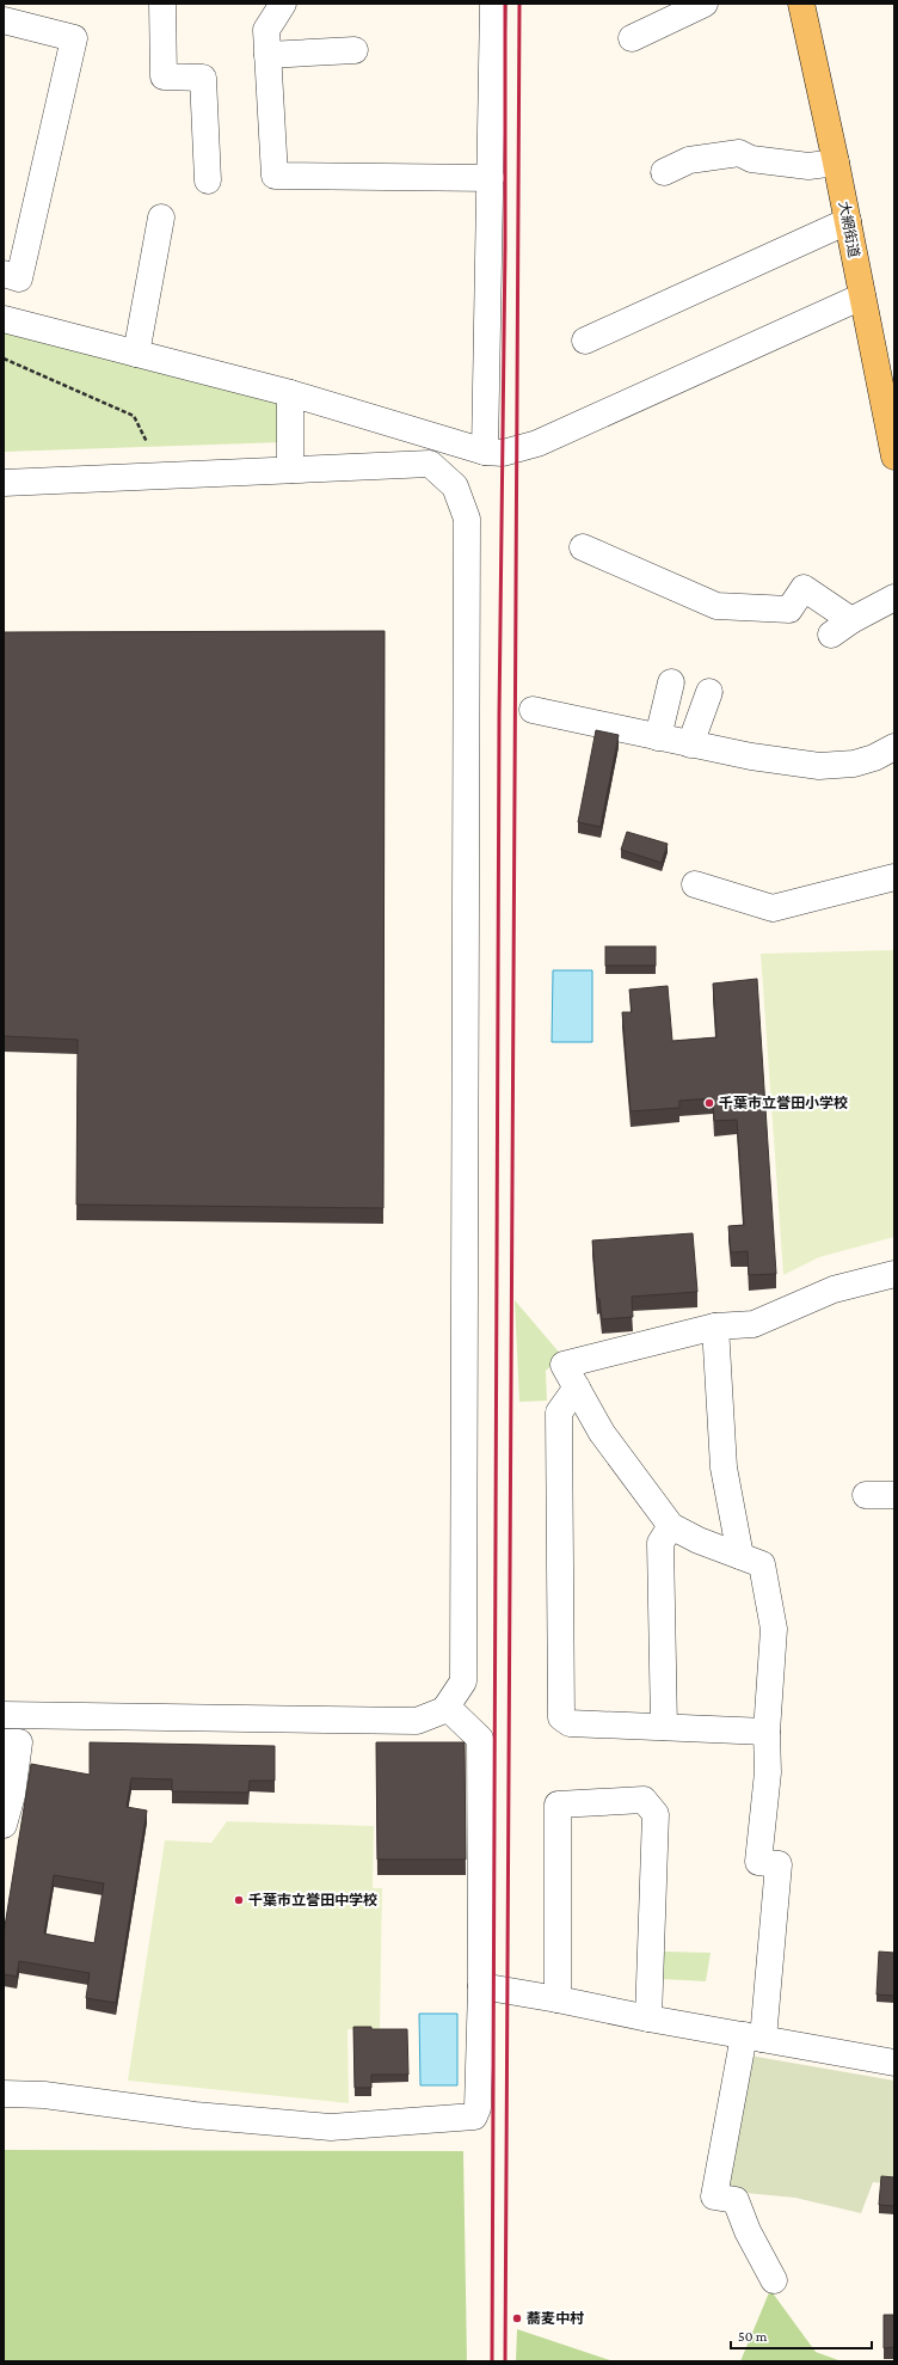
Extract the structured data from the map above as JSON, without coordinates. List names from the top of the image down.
{
  "streets": {
    "main road": ["大網街道"]
  },
  "places": ["千葉市立誉田小学校", "千葉市立誉田中学校", "蕎麦中村"],
  "scale_bar": "50 m"
}
